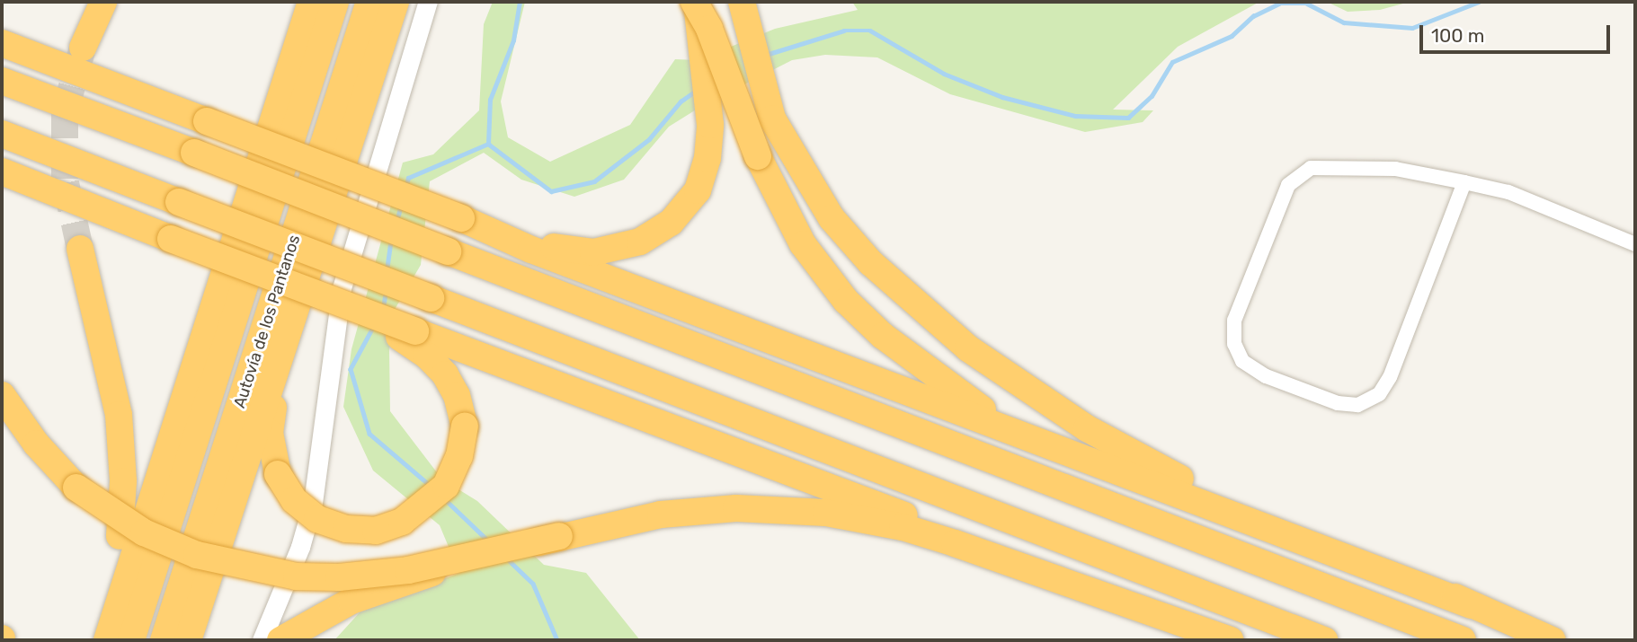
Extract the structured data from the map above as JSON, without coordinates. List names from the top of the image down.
{
  "streets": {
    "highway": ["Autovía de los Pantanos"]
  },
  "scale_bar": "100 m"
}
